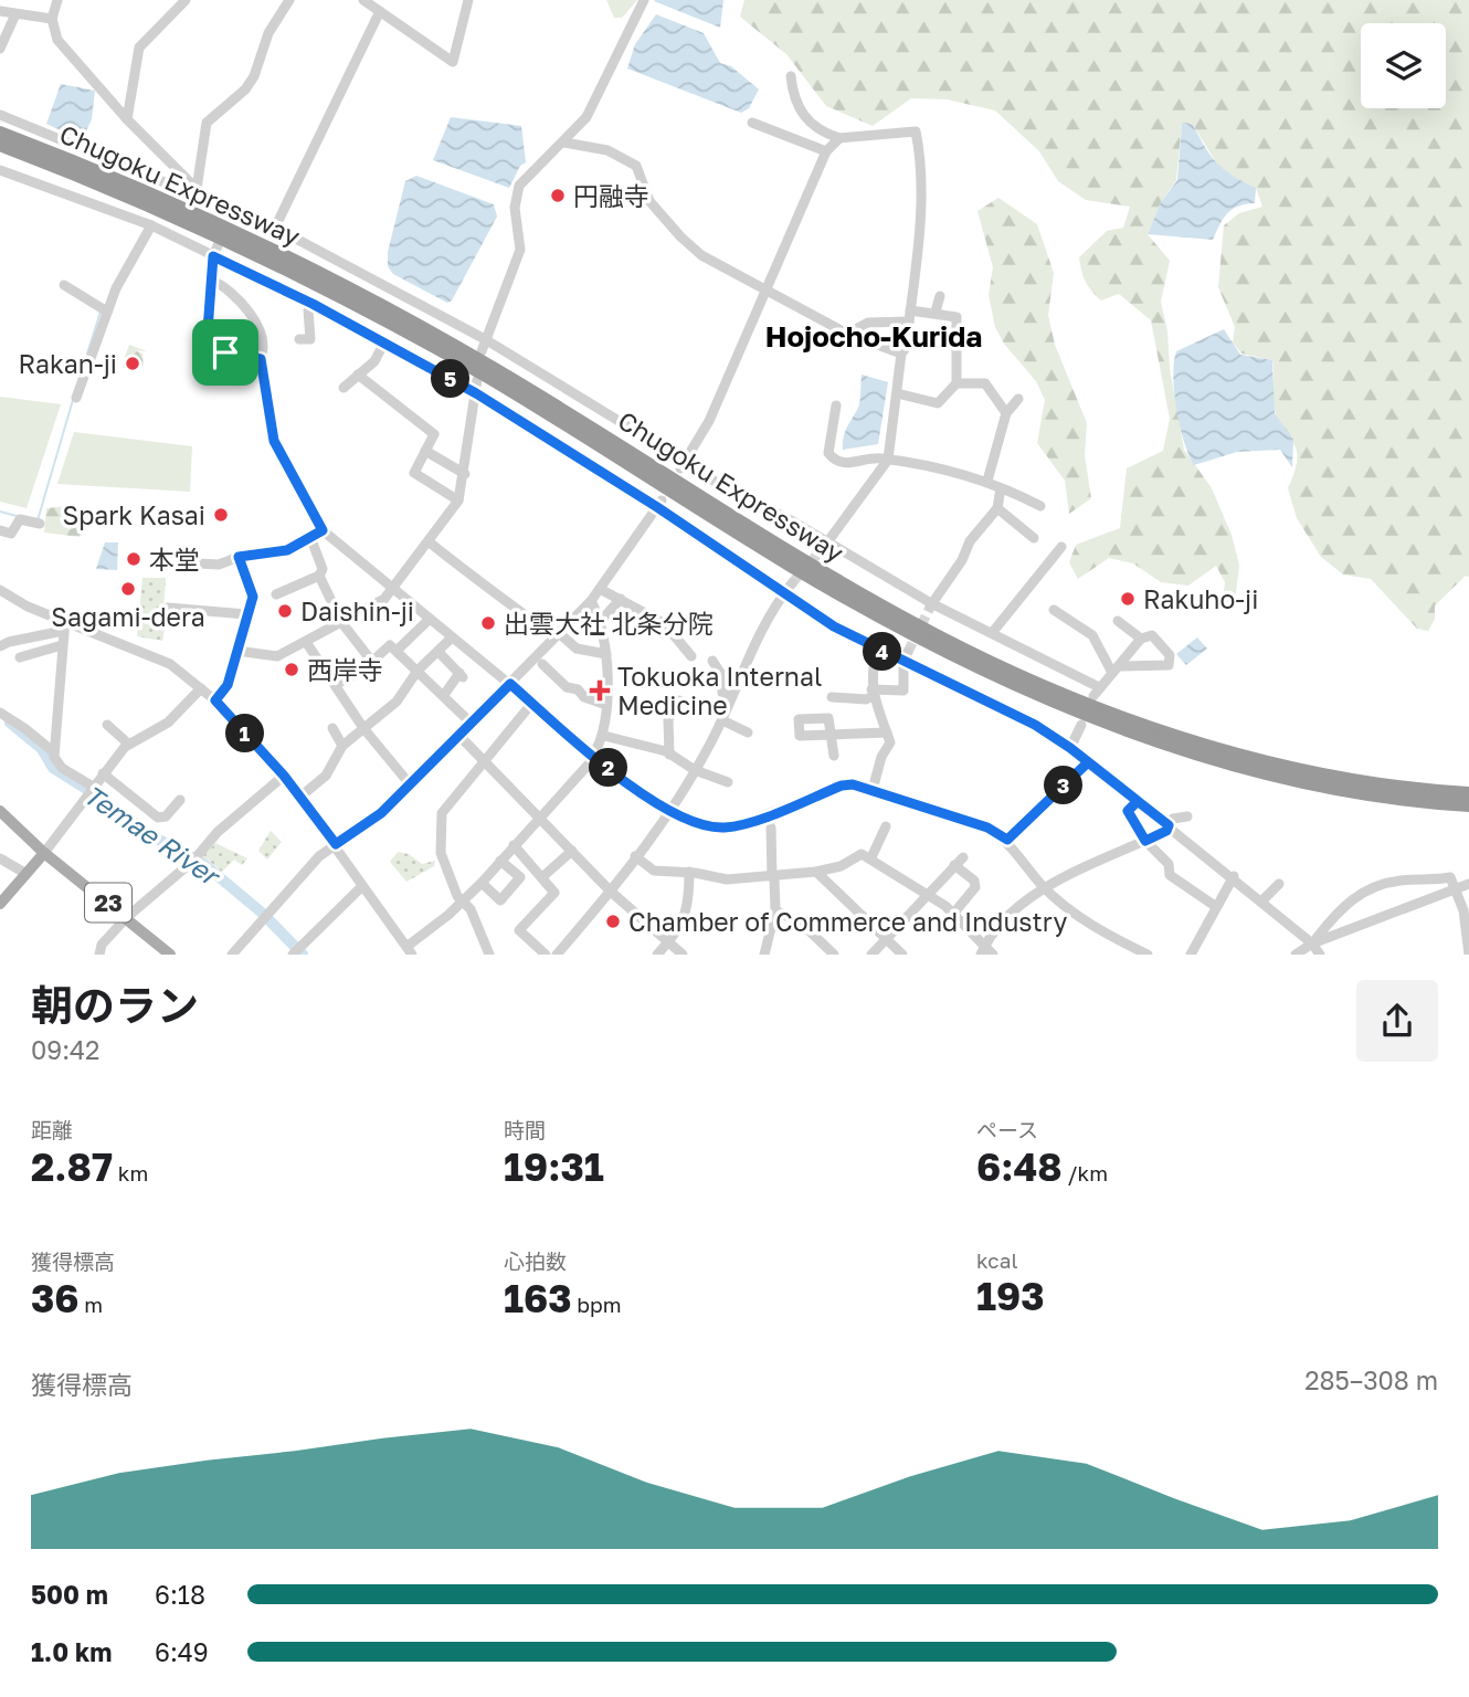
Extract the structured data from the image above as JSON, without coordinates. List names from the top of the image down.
{
  "streets": {
    "highway": ["Chugoku Expressway"],
    "main road": ["23"]
  },
  "districts": ["Hojocho-Kurida"],
  "water": ["Temae River"],
  "places": {
    "other": [
      "円融寺",
      "Rakan-ji",
      "Spark Kasai",
      "本堂",
      "Sagami-dera",
      "Rakuho-ji",
      "Daishin-ji",
      "出雲大社 北条分院",
      "西岸寺",
      "Chamber of Commerce and Industry"
    ],
    "health": ["Tokuoka Internal Medicine"]
  },
  "page": {
    "pins": [
      "5",
      "4",
      "1",
      "2",
      "3"
    ],
    "heading": ["朝のラン", "09:42"],
    "stats": [
      ["距離", "2.87 km"],
      ["時間", "19:31"],
      ["ペース", "6:48 /km"],
      ["獲得標高", "36 m"],
      ["心拍数", "163 bpm"],
      ["kcal", "193"]
    ],
    "chart": ["獲得標高", "285–308 m"],
    "list": [
      {
        "name": "500 m",
        "note": "6:18"
      },
      {
        "name": "1.0 km",
        "note": "6:49"
      }
    ]
  }
}
